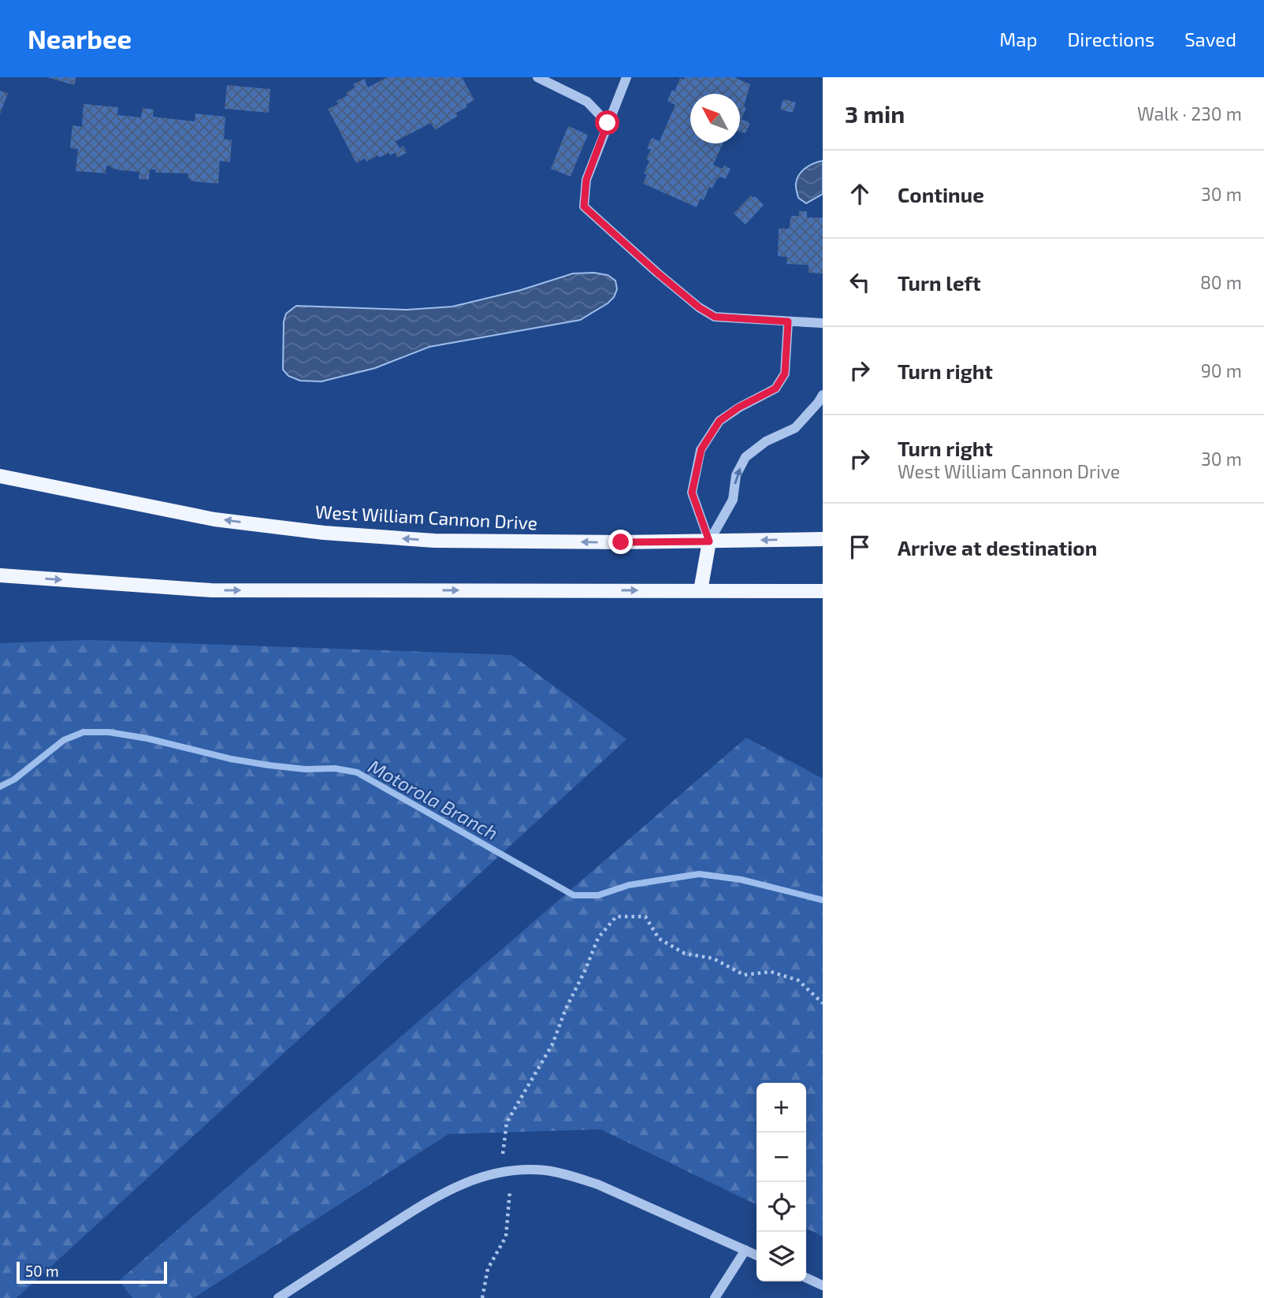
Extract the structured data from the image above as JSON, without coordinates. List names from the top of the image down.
{
  "streets": {
    "main road": ["West William Cannon Drive"]
  },
  "water": ["Motorola Branch"],
  "scale_bar": "50 m",
  "north": "top left",
  "page": {
    "header": "Nearbee",
    "nav": ["Map", "Directions", "Saved"],
    "heading": ["3 min", "Walk · 230 m"],
    "list": [
      ["Continue", "30 m"],
      ["Turn left", "80 m"],
      ["Turn right", "90 m"],
      ["Turn right", "West William Cannon Drive", "30 m"],
      "Arrive at destination"
    ],
    "map_buttons": ["+", "−"],
    "scale": "50 m"
  }
}
